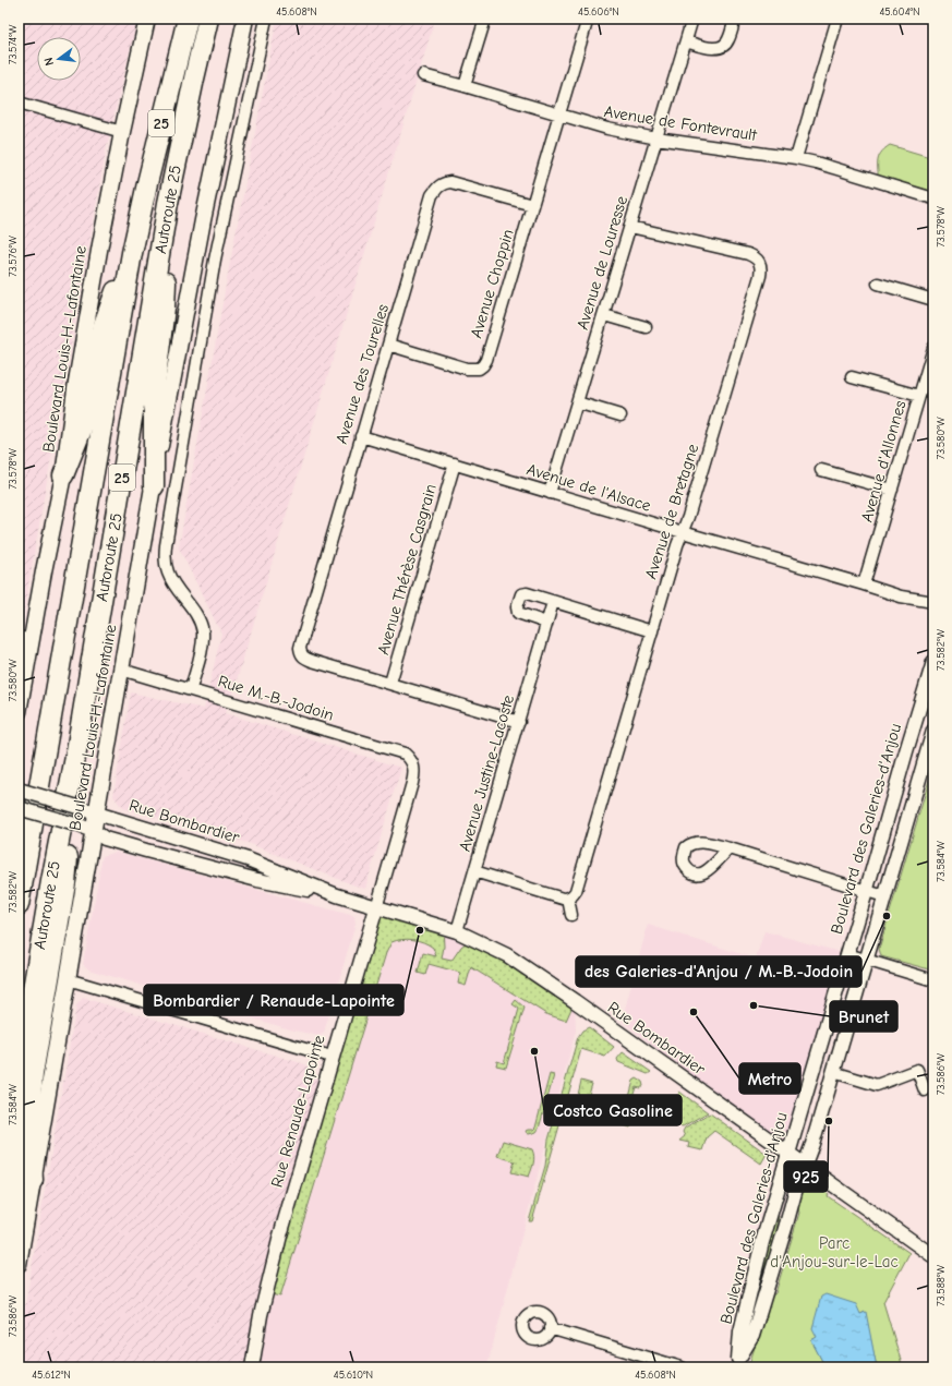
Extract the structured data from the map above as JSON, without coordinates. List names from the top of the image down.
{
  "streets": {
    "highway": ["25", "Autoroute 25"],
    "main road": ["Boulevard Louis-H.-Lafontaine"],
    "street": [
      "Avenue de Fontevrault",
      "Avenue de Louresse",
      "Avenue Choppin",
      "Avenue des Tourelles",
      "Avenue d'Allonnes",
      "Avenue de l'Alsace",
      "Avenue de Bretagne",
      "Avenue Thérèse Casgrain",
      "Rue M.-B.-Jodoin",
      "Avenue Justine-Lacoste",
      "Rue Bombardier",
      "Boulevard des Galeries-d'Anjou",
      "Rue Renaude-Lapointe"
    ]
  },
  "crossings": [
    ["Avenue de Fontevrault", "Avenue de Louresse"],
    ["Avenue de Fontevrault", "Avenue Choppin"],
    ["Avenue de Louresse", "Avenue de l'Alsace"],
    ["Avenue de Louresse", "Avenue de Bretagne"],
    ["Avenue Choppin", "Avenue des Tourelles"],
    ["Boulevard Louis-H.-Lafontaine", "Rue M.-B.-Jodoin"],
    ["Boulevard Louis-H.-Lafontaine", "Rue Bombardier"],
    ["Avenue des Tourelles", "Avenue de l'Alsace"],
    ["Avenue des Tourelles", "Avenue Thérèse Casgrain"],
    ["Avenue d'Allonnes", "Avenue de l'Alsace"],
    ["Avenue de l'Alsace", "Avenue de Bretagne"],
    ["Avenue de l'Alsace", "Avenue Thérèse Casgrain"],
    ["Rue M.-B.-Jodoin", "Rue Renaude-Lapointe"],
    ["Avenue Justine-Lacoste", "Rue Bombardier"],
    ["Rue Bombardier", "Boulevard des Galeries-d'Anjou"],
    ["Rue Bombardier", "Rue Renaude-Lapointe"]
  ],
  "parks": ["Parc d'Anjou-sur-le-Lac"],
  "places": [
    "des Galeries-d'Anjou / M.-B.-Jodoin",
    "Bombardier / Renaude-Lapointe",
    "Brunet",
    "Metro",
    "Costco Gasoline",
    "925"
  ],
  "north": "left",
  "coordinates": [
    "45.608°N",
    "45.606°N",
    "45.604°N",
    "73.574°W",
    "73.578°W",
    "73.576°W",
    "73.580°W",
    "73.582°W",
    "73.584°W",
    "73.586°W",
    "73.588°W",
    "45.612°N",
    "45.610°N"
  ]
}
